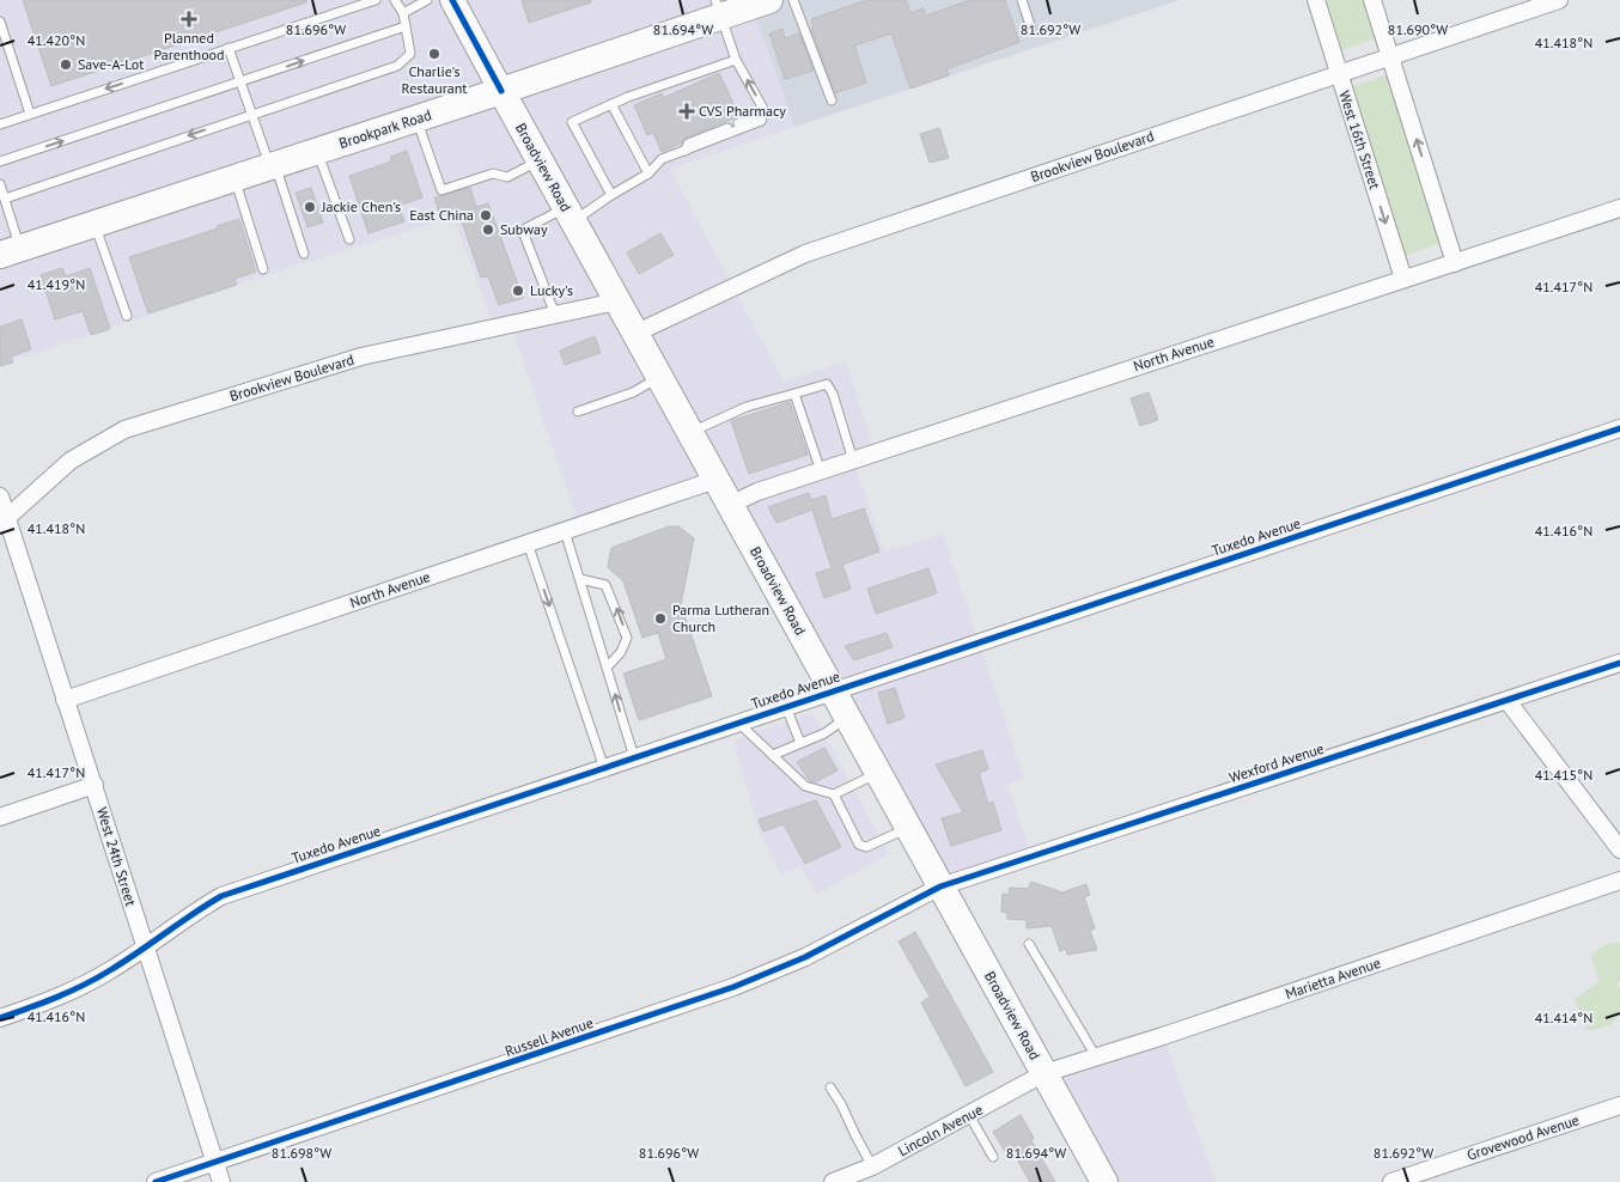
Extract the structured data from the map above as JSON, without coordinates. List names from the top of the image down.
{
  "streets": {
    "main road": ["Brookpark Road", "Broadview Road"],
    "street": [
      "West 16th Street",
      "Brookview Boulevard",
      "North Avenue",
      "Tuxedo Avenue",
      "Wexford Avenue",
      "West 24th Street",
      "Marietta Avenue",
      "Russell Avenue",
      "Lincoln Avenue",
      "Grovewood Avenue"
    ]
  },
  "crossings": [
    ["Brookpark Road", "Broadview Road"],
    ["West 16th Street", "Brookview Boulevard"],
    ["West 16th Street", "North Avenue"],
    ["Brookview Boulevard", "Broadview Road"],
    ["Brookview Boulevard", "West 24th Street"],
    ["Broadview Road", "North Avenue"],
    ["Broadview Road", "Tuxedo Avenue"],
    ["Broadview Road", "Wexford Avenue"],
    ["Broadview Road", "Marietta Avenue"],
    ["Broadview Road", "Russell Avenue"],
    ["Broadview Road", "Lincoln Avenue"],
    ["North Avenue", "West 24th Street"],
    ["Tuxedo Avenue", "West 24th Street"],
    ["Wexford Avenue", "Russell Avenue"],
    ["West 24th Street", "Russell Avenue"],
    ["Marietta Avenue", "Lincoln Avenue"]
  ],
  "places": {
    "health": ["Planned Parenthood", "CVS Pharmacy"],
    "other": [
      "Charlie's Restaurant",
      "Save-A-Lot",
      "Jackie Chen's",
      "East China",
      "Subway",
      "Lucky's",
      "Parma Lutheran Church"
    ]
  },
  "coordinates": [
    "81.696°W",
    "81.694°W",
    "81.692°W",
    "81.690°W",
    "41.420°N",
    "41.418°N",
    "41.419°N",
    "41.417°N",
    "41.416°N",
    "41.415°N",
    "41.414°N",
    "81.698°W"
  ]
}
